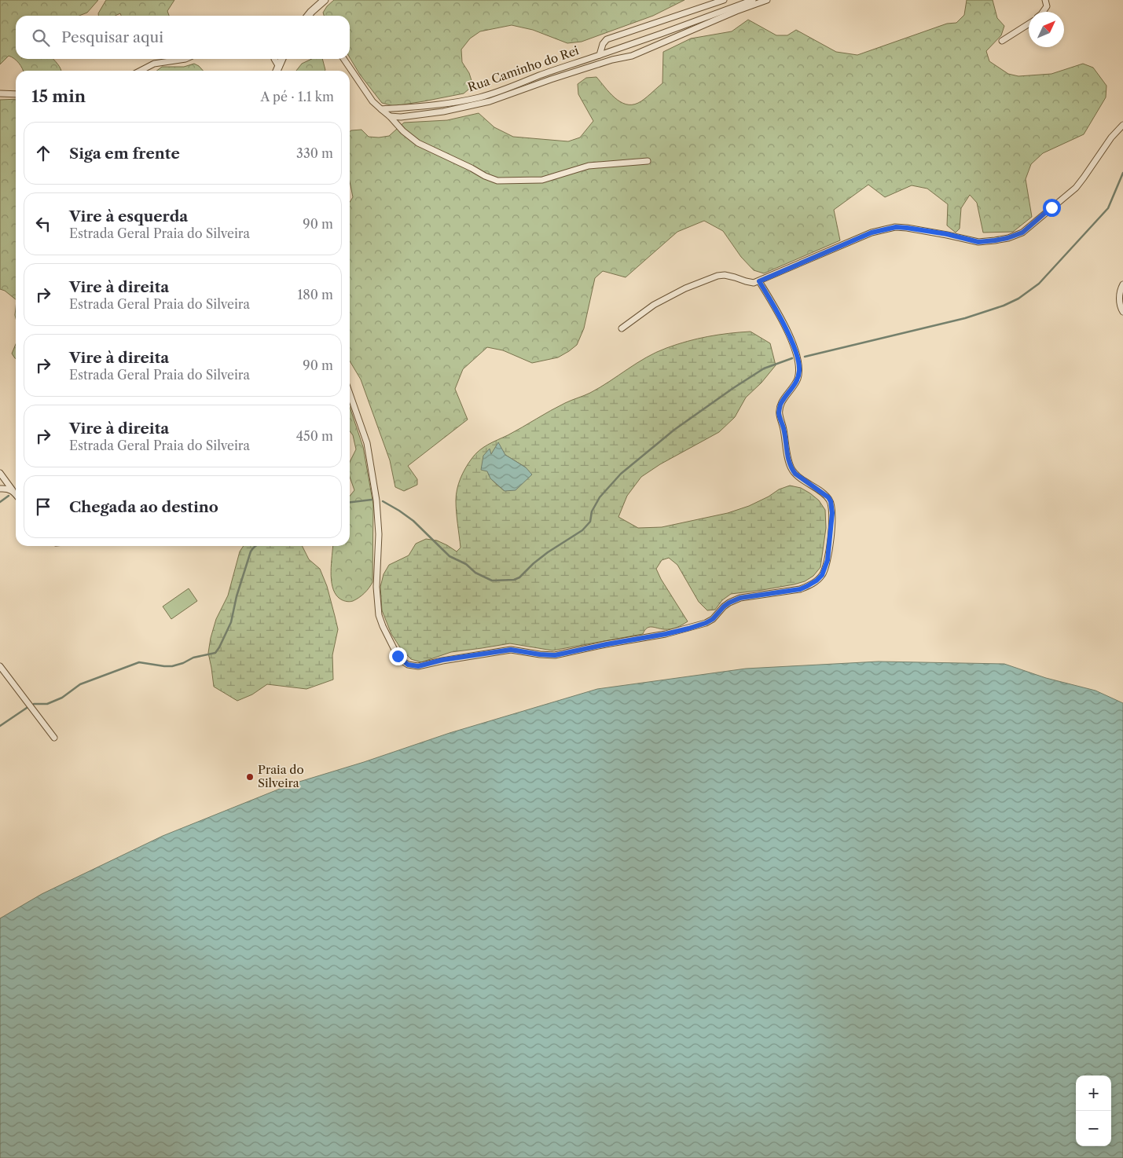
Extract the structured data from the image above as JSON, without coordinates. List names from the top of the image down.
{
  "streets": {
    "street": ["Rua Caminho do Rei"]
  },
  "places": ["Praia do Silveira"],
  "north": "top right",
  "page": {
    "search": "Pesquisar aqui",
    "heading": ["15 min", "A pé · 1.1 km"],
    "list": [
      ["Siga em frente", "330 m"],
      ["Vire à esquerda", "Estrada Geral Praia do Silveira", "90 m"],
      ["Vire à direita", "Estrada Geral Praia do Silveira", "180 m"],
      ["Vire à direita", "Estrada Geral Praia do Silveira", "90 m"],
      ["Vire à direita", "Estrada Geral Praia do Silveira", "450 m"],
      "Chegada ao destino"
    ],
    "map_buttons": ["+", "−"]
  }
}
